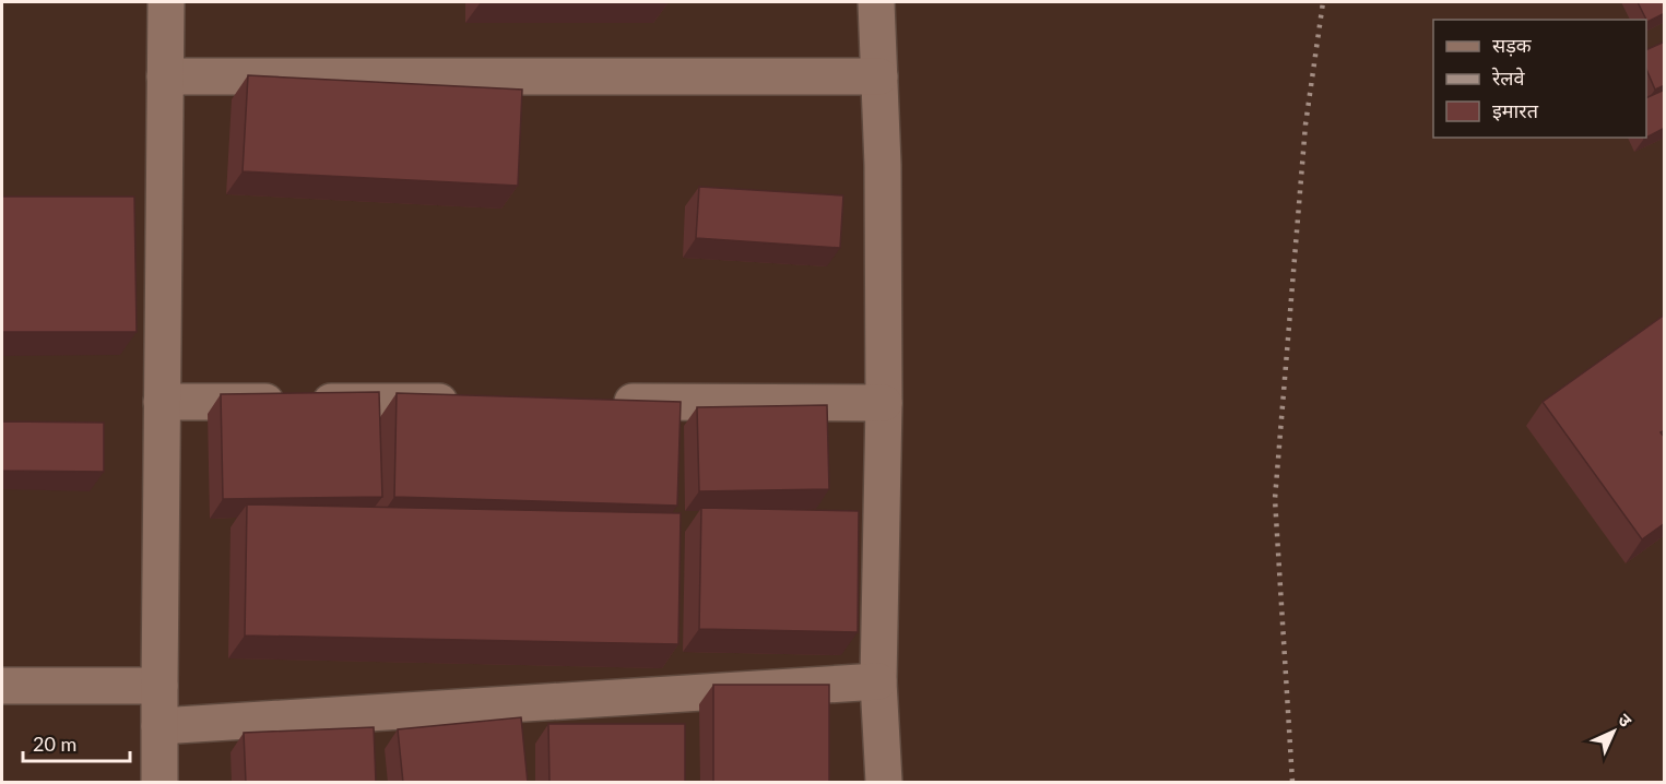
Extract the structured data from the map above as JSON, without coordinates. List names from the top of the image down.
{
  "legend": ["सड़क", "रेलवे", "इमारत"],
  "scale_bar": "20 m",
  "north": "top right"
}
